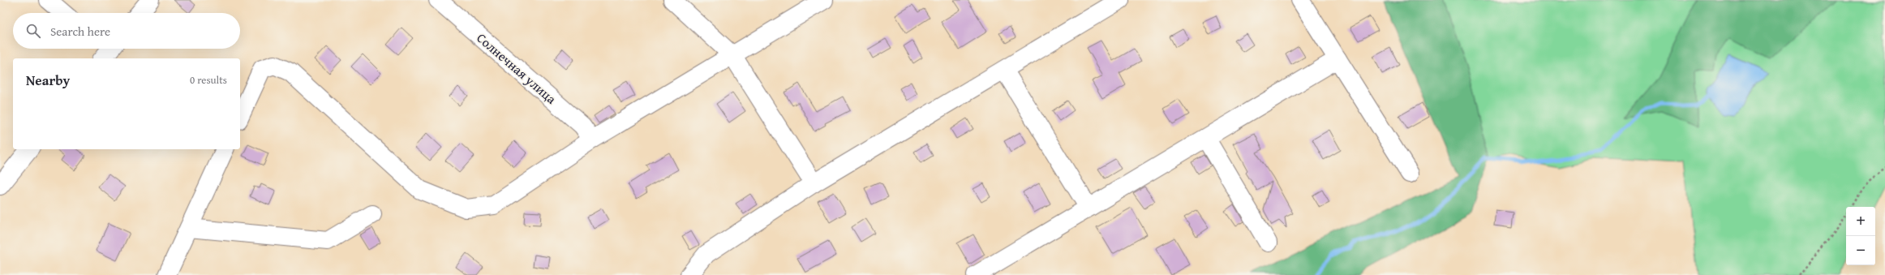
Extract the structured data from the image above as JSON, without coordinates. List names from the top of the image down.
{
  "streets": {
    "street": ["Солнечная улица"]
  },
  "page": {
    "search": "Search here",
    "heading": ["Nearby", "0 results"],
    "map_buttons": ["+", "−"]
  }
}
